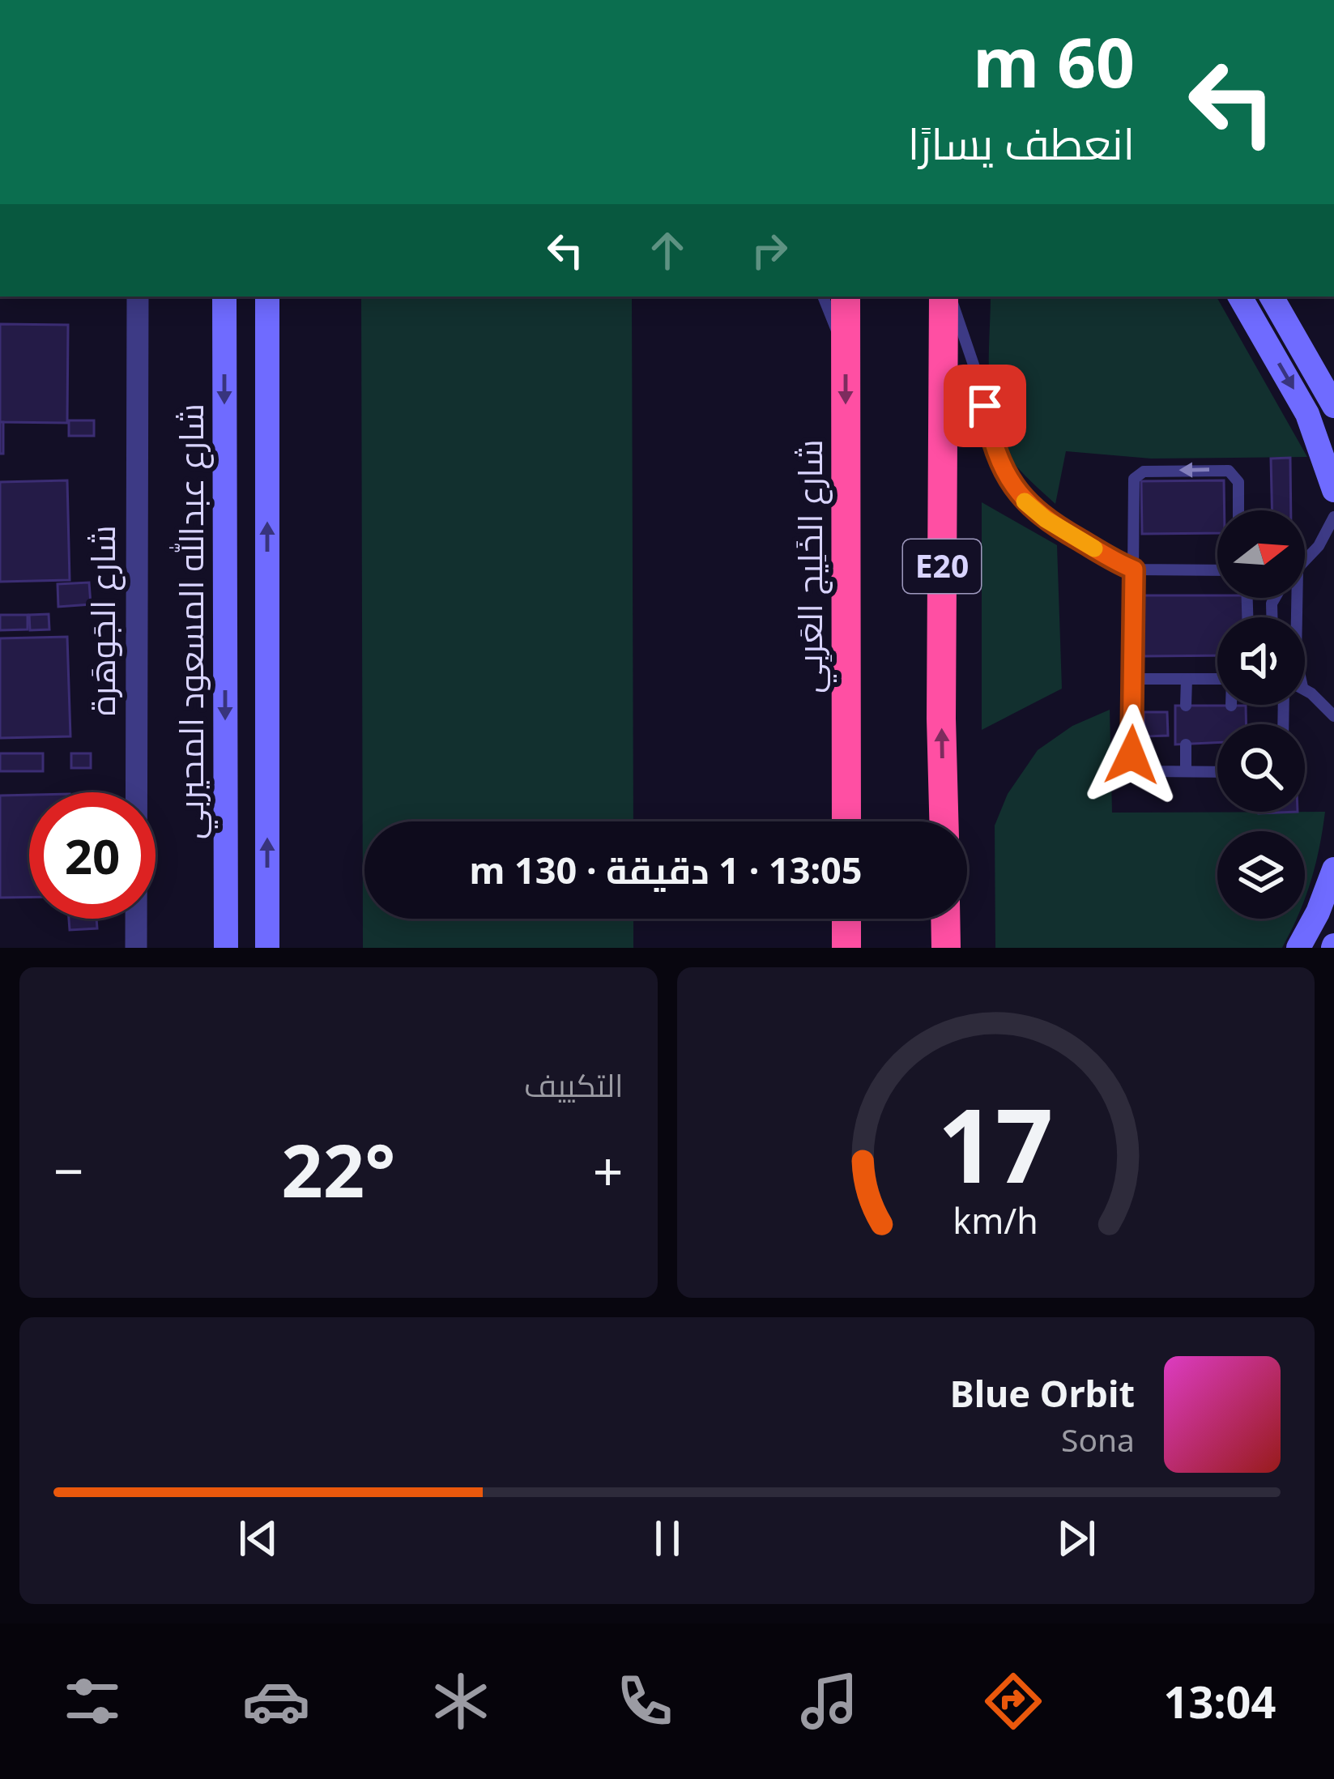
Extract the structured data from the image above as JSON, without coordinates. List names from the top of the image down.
{
  "streets": {
    "highway": ["شارع الخَلِيج العَربِي", "E20"],
    "street": ["شارع الجَوهَرة", "شارع عبدالله المسعود المحيربي"]
  },
  "north": "right",
  "page": {
    "turn": ["60 m", "انعطف يسارًا"],
    "limit": "20",
    "trip": "13:05 · 1 دقيقة · 130 m",
    "tile": "التكييف",
    "heat": ["−", "22°", "+"],
    "song": ["Blue Orbit", "Sona"],
    "tabs": "13:04",
    "gauge": ["17", "km/h"]
  }
}
